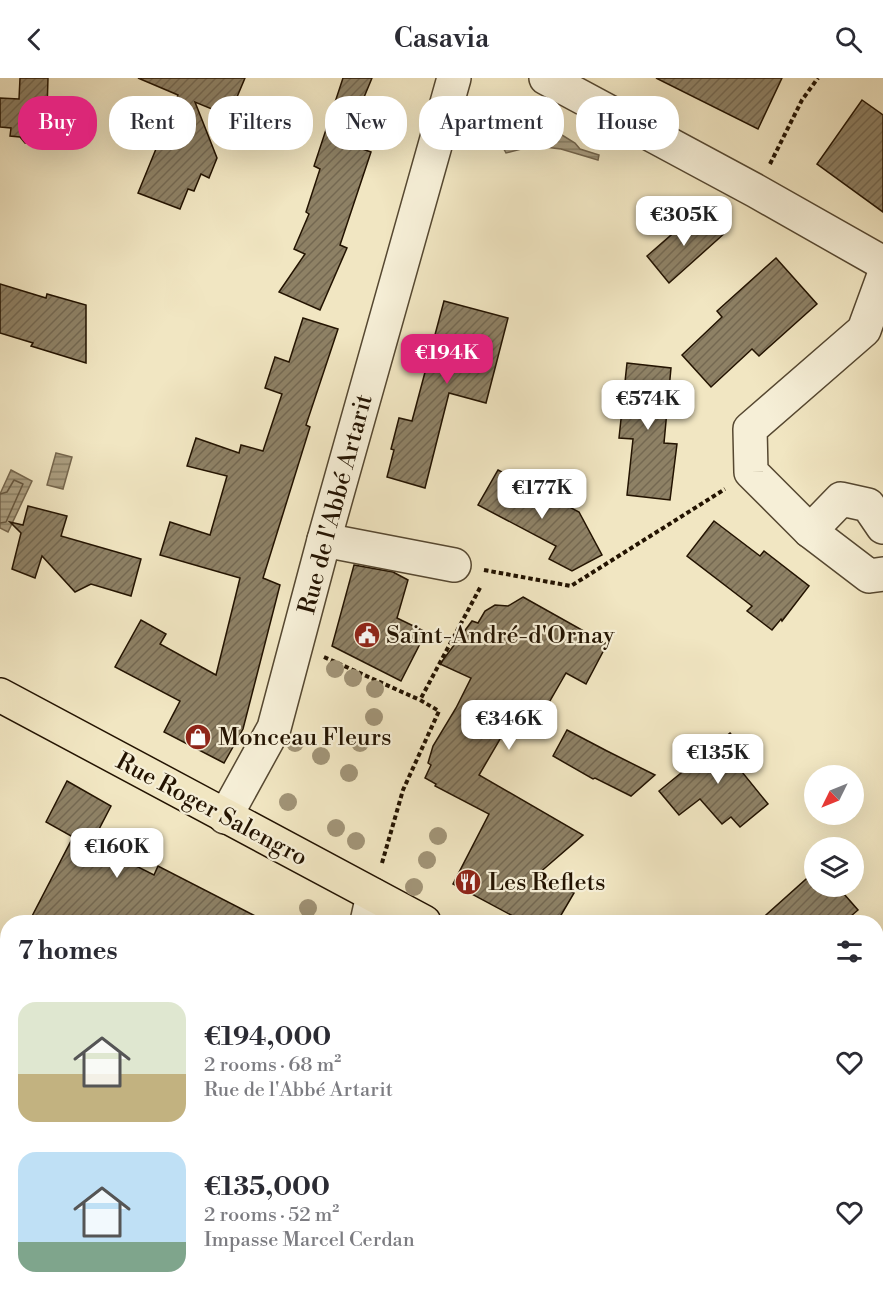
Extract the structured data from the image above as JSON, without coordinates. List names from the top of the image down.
{
  "streets": {
    "main road": ["Rue Roger Salengro"],
    "street": ["Rue de l'Abbé Artarit"]
  },
  "crossings": [
    ["Rue de l'Abbé Artarit", "Rue Roger Salengro"]
  ],
  "places": {
    "public building": ["Saint-André-d'Ornay"],
    "shop": ["Monceau Fleurs"],
    "restaurant": ["Les Reflets"]
  },
  "north": "bottom left",
  "page": {
    "header": "Casavia",
    "chip": [
      "Buy",
      "Rent",
      "Filters",
      "New",
      "Apartment",
      "House"
    ],
    "price": [
      "€305K",
      "€194K",
      "€574K",
      "€177K",
      "€346K",
      "€135K",
      "€160K"
    ],
    "heading": "7 homes",
    "list": [
      {
        "name": "€194,000",
        "note": "2 rooms · 68 m² · Rue de l'Abbé Artarit"
      },
      {
        "name": "€135,000",
        "note": "2 rooms · 52 m² · Impasse Marcel Cerdan"
      }
    ]
  }
}
